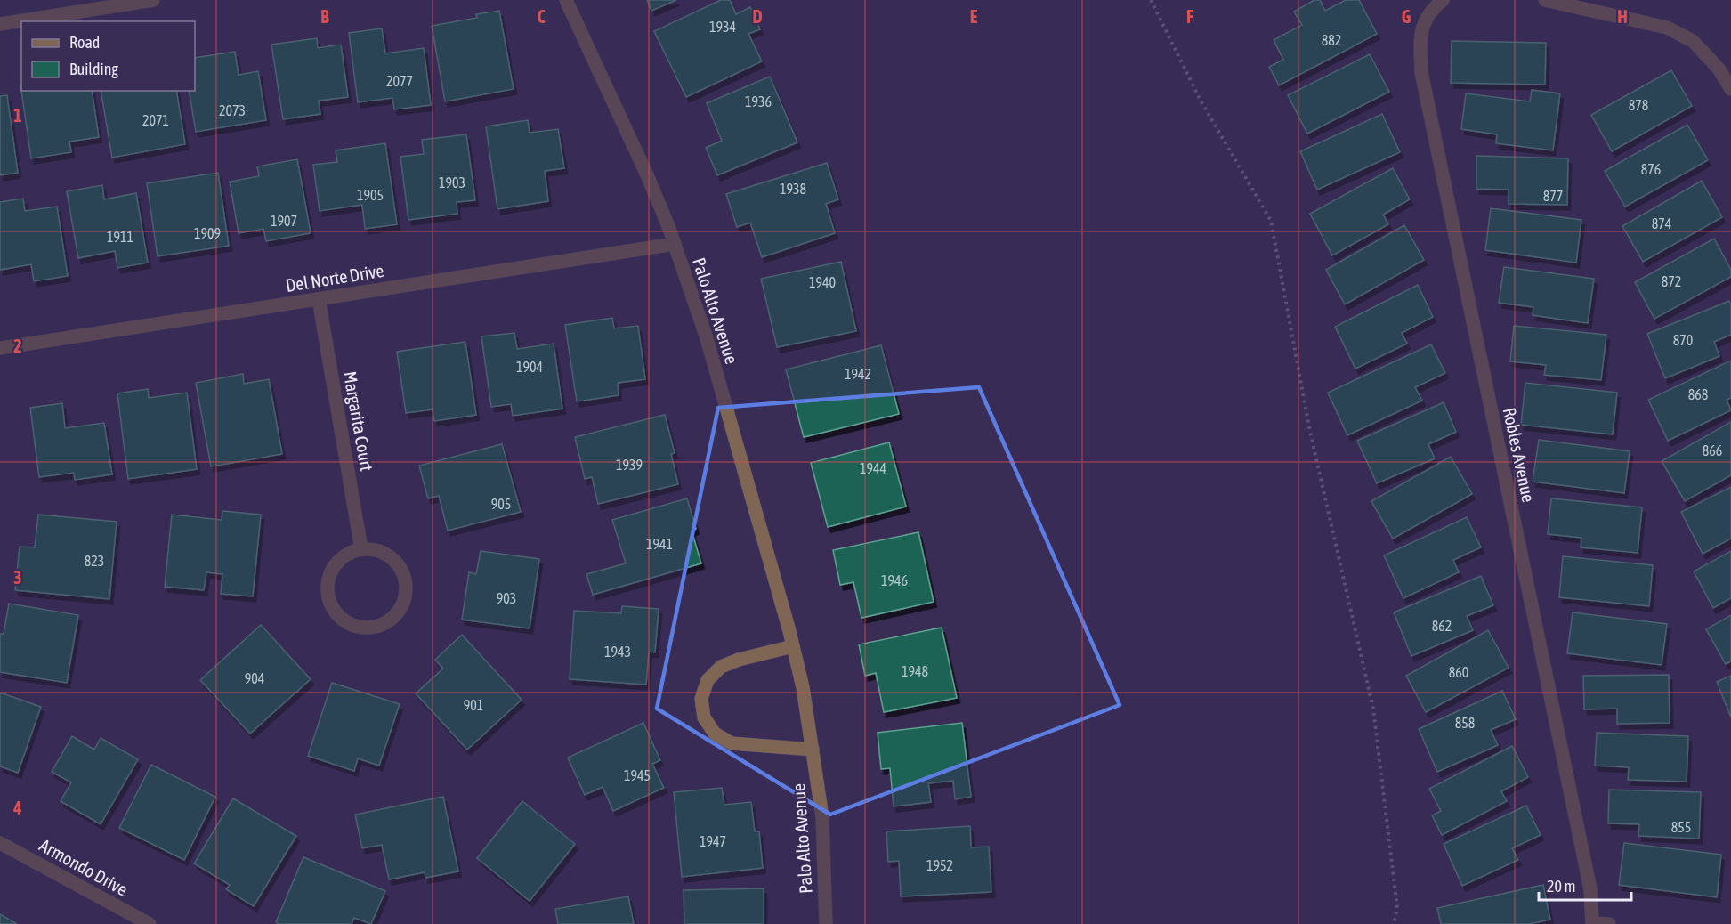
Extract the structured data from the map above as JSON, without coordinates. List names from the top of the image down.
{
  "streets": {
    "street": [
      "Del Norte Drive",
      "Palo Alto Avenue",
      "Margarita Court",
      "Robles Avenue",
      "Armondo Drive"
    ]
  },
  "crossings": [
    ["Del Norte Drive", "Palo Alto Avenue"],
    ["Del Norte Drive", "Margarita Court"]
  ],
  "house_numbers": [
    "1934",
    "882",
    "2077",
    "1936",
    "878",
    "2073",
    "2071",
    "876",
    "1903",
    "1938",
    "1905",
    "877",
    "1907",
    "874",
    "1909",
    "1911",
    "872",
    "1940",
    "870",
    "1904",
    "1942",
    "868",
    "866",
    "1939",
    "1944",
    "905",
    "1941",
    "823",
    "1946",
    "903",
    "862",
    "1943",
    "1948",
    "860",
    "904",
    "901",
    "858",
    "1945",
    "855",
    "1947",
    "1952"
  ],
  "legend": ["Road", "Building"],
  "scale_bar": "20 m",
  "grid": {
    "columns": [
      "B",
      "C",
      "D",
      "E",
      "F",
      "G",
      "H"
    ],
    "rows": [
      "1",
      "2",
      "3",
      "4"
    ]
  }
}
